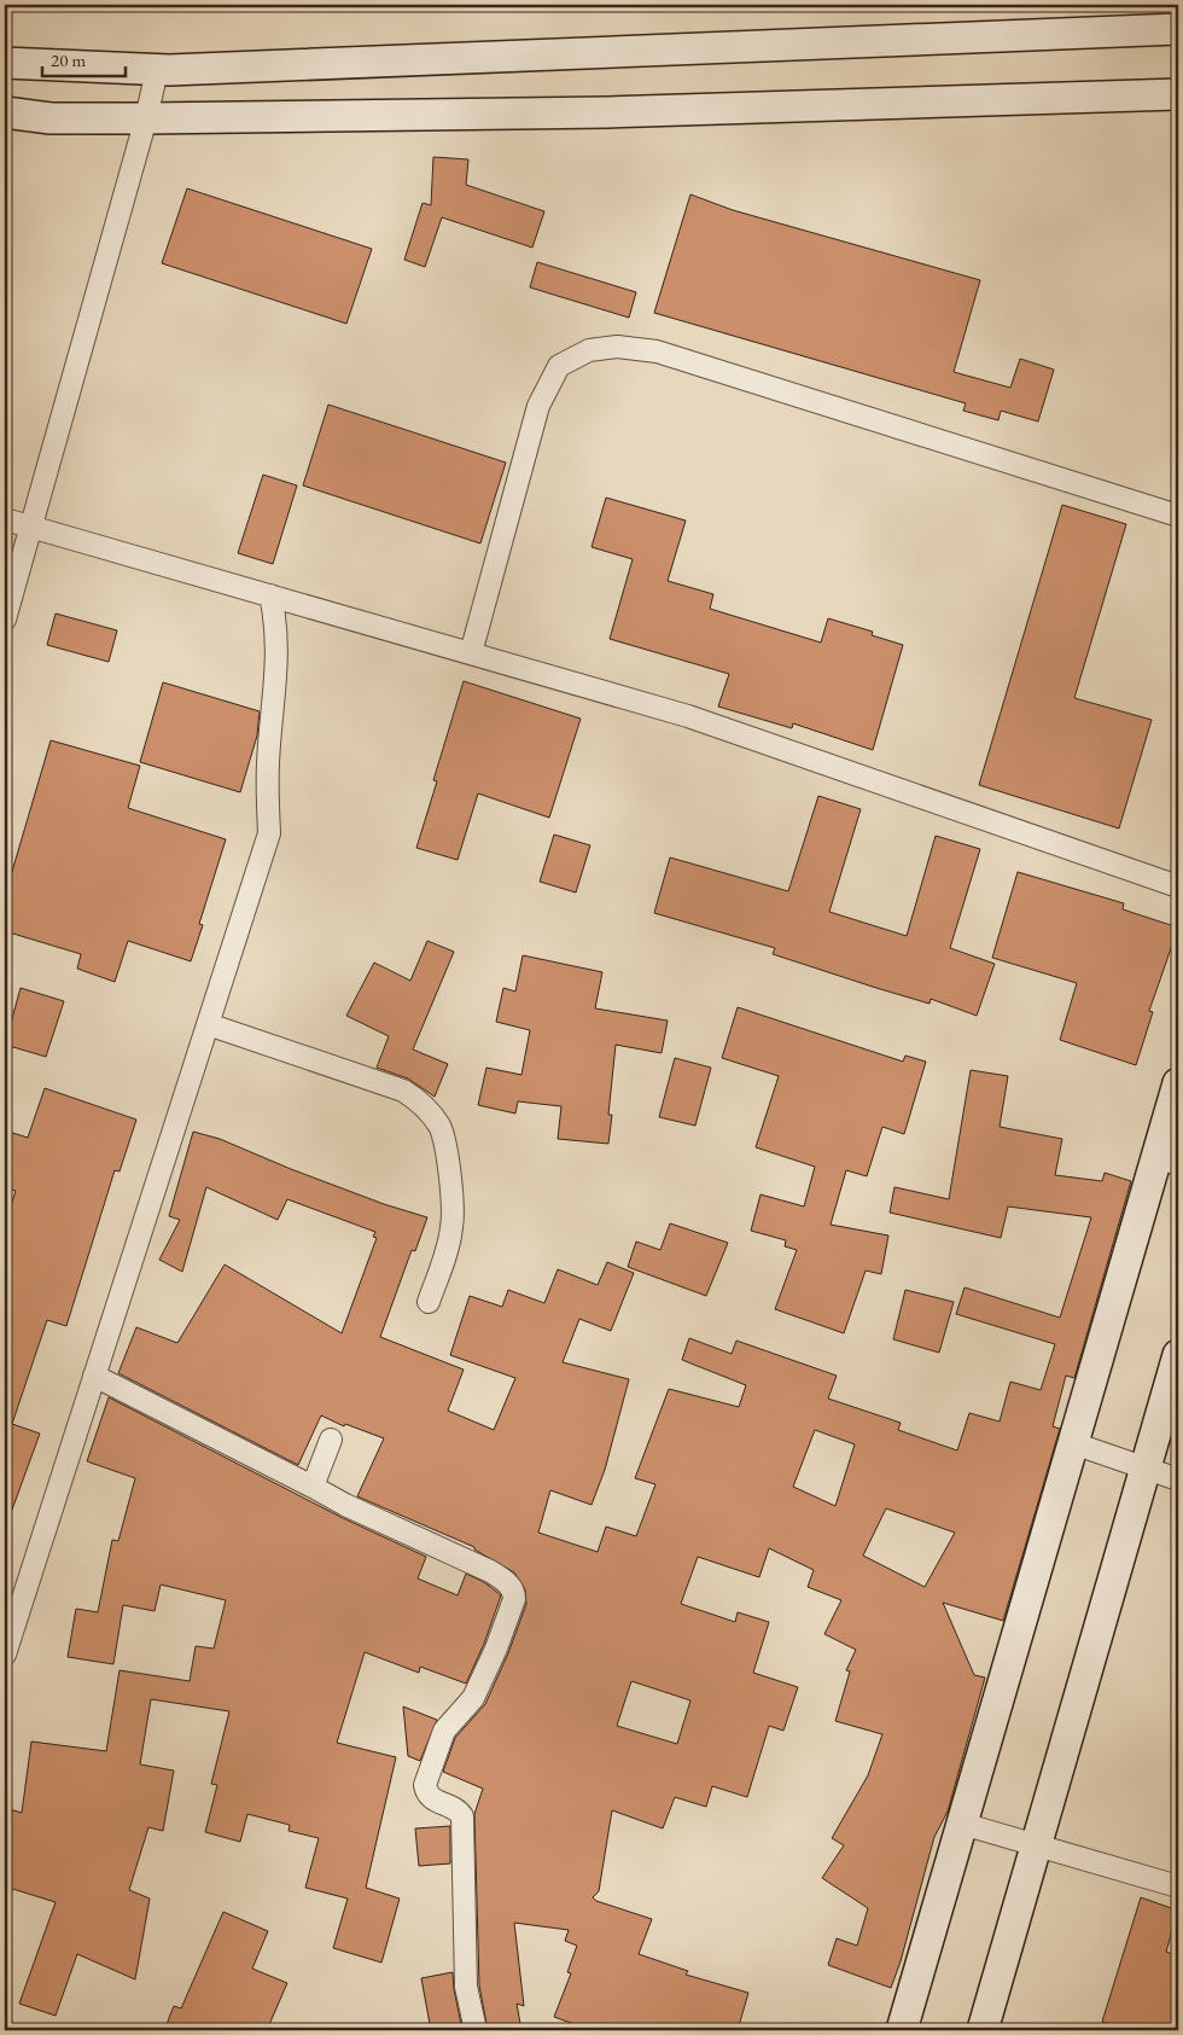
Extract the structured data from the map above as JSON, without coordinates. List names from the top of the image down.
{
  "scale_bar": "20 m"
}
